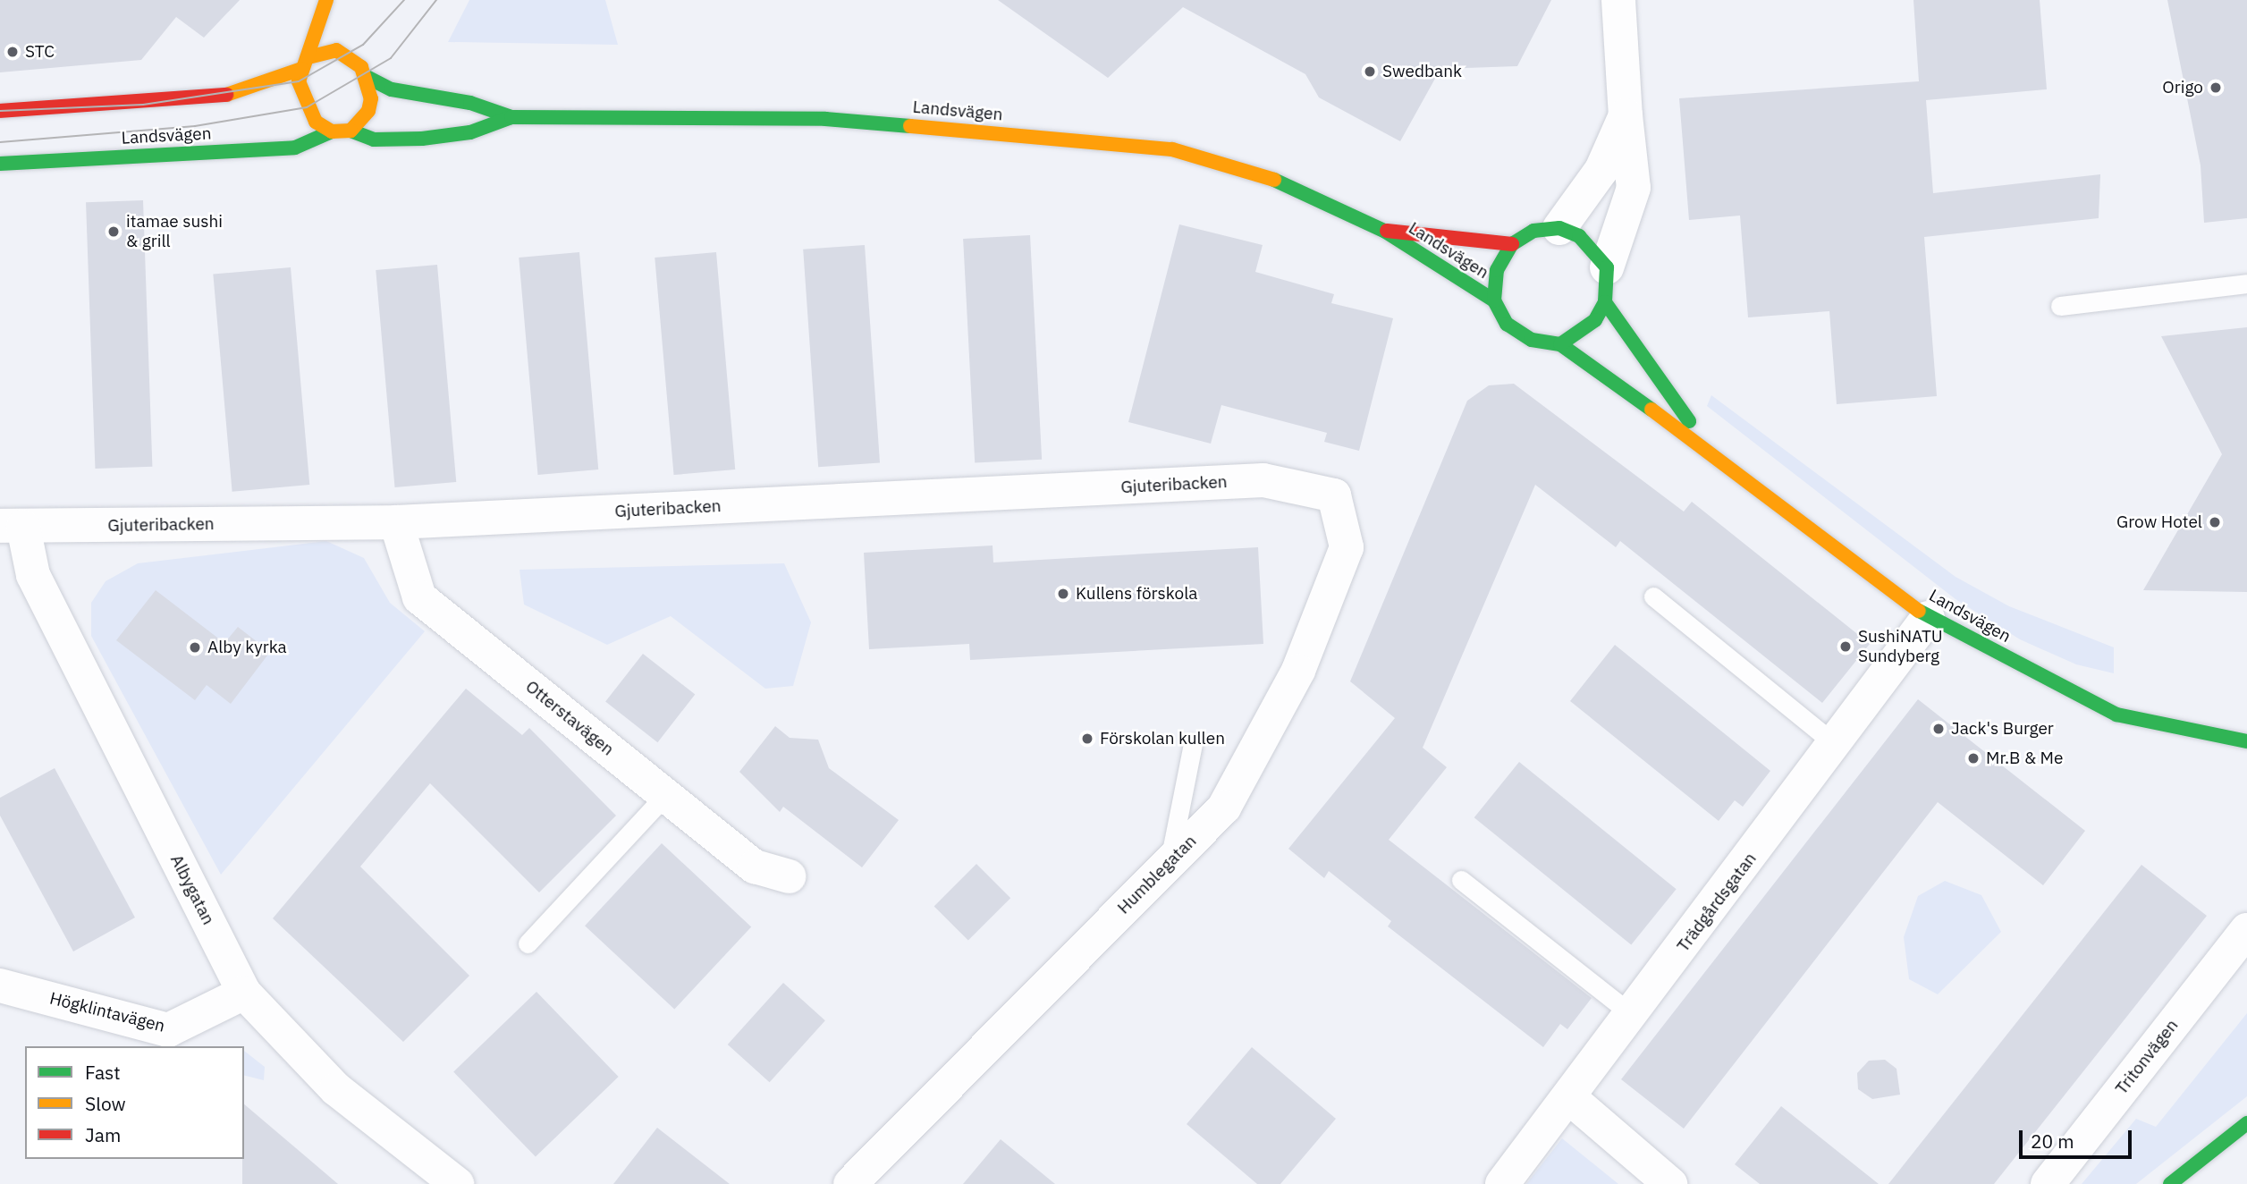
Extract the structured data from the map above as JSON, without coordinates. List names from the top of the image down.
{
  "streets": {
    "street": [
      "Landsvägen",
      "Gjuteribacken",
      "Otterstavägen",
      "Humblegatan",
      "Albygatan",
      "Trädgårdsgatan",
      "Högklintavägen",
      "Tritonvägen"
    ]
  },
  "crossings": [
    ["Landsvägen", "Trädgårdsgatan"],
    ["Gjuteribacken", "Otterstavägen"],
    ["Gjuteribacken", "Humblegatan"],
    ["Gjuteribacken", "Albygatan"],
    ["Albygatan", "Högklintavägen"]
  ],
  "places": [
    "STC",
    "Swedbank",
    "Origo",
    "itamae sushi & grill",
    "Grow Hotel",
    "Kullens förskola",
    "SushiNATU Sundyberg",
    "Alby kyrka",
    "Jack's Burger",
    "Förskolan kullen",
    "Mr.B & Me"
  ],
  "legend": ["Fast", "Slow", "Jam"],
  "scale_bar": "20 m"
}
